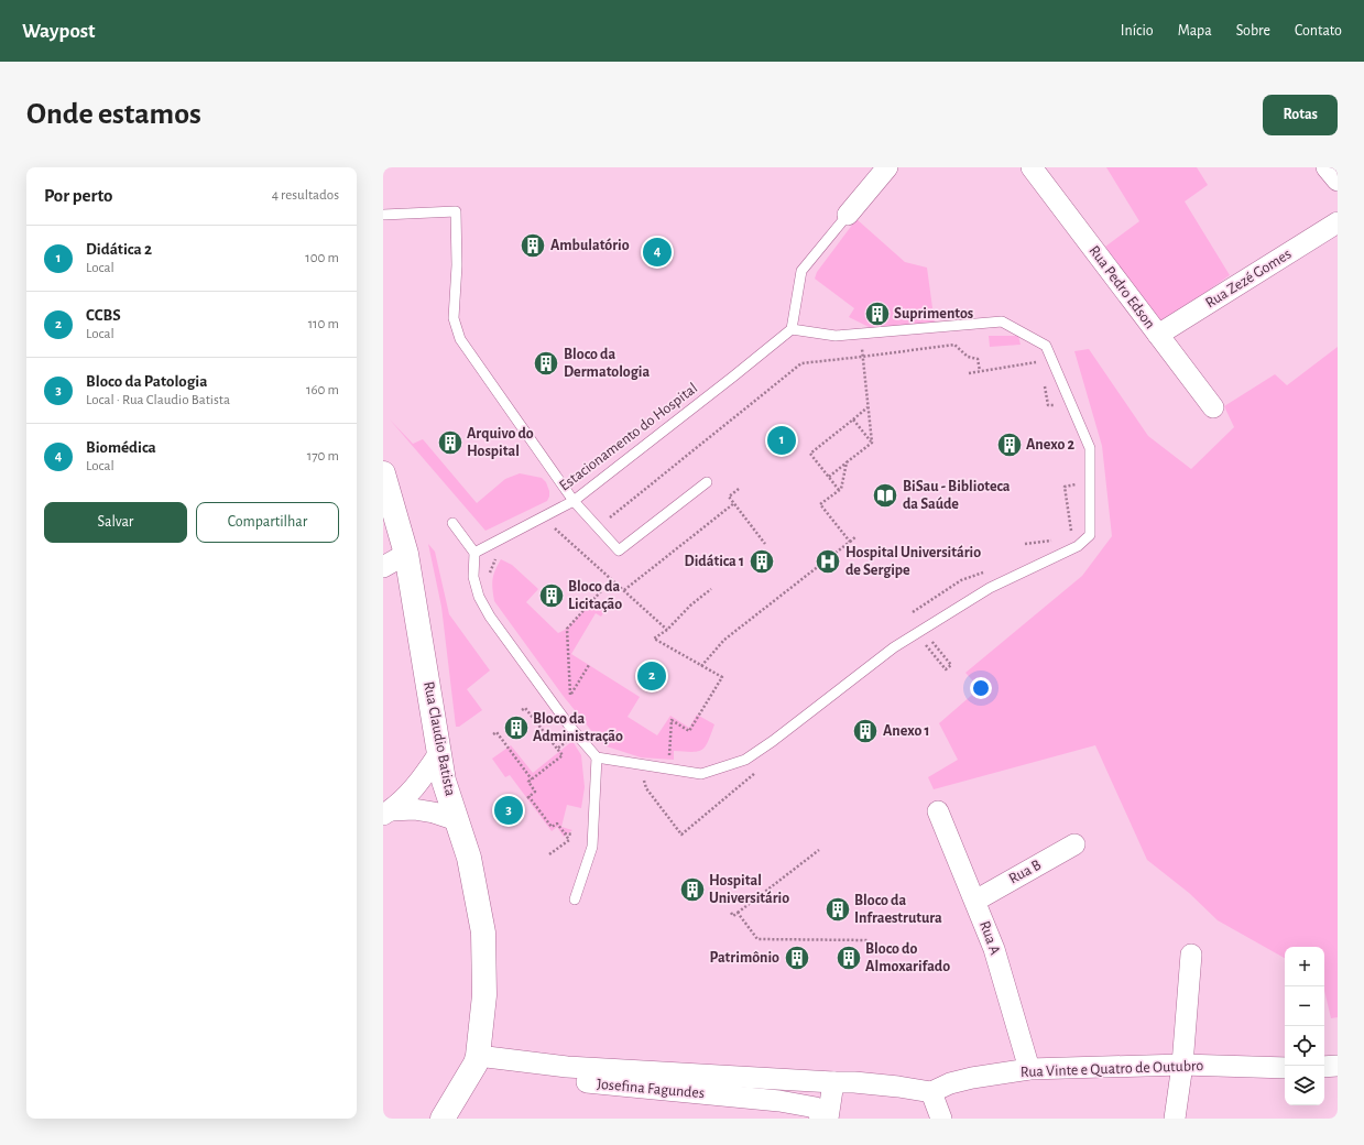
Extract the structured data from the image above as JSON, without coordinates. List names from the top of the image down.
{
  "streets": {
    "main road": ["Rua Claudio Batista"],
    "street": [
      "Rua Zezé Gomes",
      "Rua Pedro Edson",
      "Rua B",
      "Rua A",
      "Rua Vinte e Quatro de Outubro",
      "Josefina Fagundes"
    ],
    "lane": ["Estacionamento do Hospital"]
  },
  "crossings": [
    ["Rua Zezé Gomes", "Rua Pedro Edson"],
    ["Rua Claudio Batista", "Josefina Fagundes"],
    ["Rua B", "Rua A"],
    ["Rua A", "Rua Vinte e Quatro de Outubro"]
  ],
  "places": {
    "building": [
      "Ambulatório",
      "Suprimentos",
      "Bloco da Dermatologia",
      "Arquivo do Hospital",
      "Anexo 2",
      "Didática 1",
      "Bloco da Licitação",
      "Bloco da Administração",
      "Anexo 1",
      "Hospital Universitário",
      "Bloco da Infraestrutura",
      "Patrimônio",
      "Bloco do Almoxarifado"
    ],
    "library": ["BiSau - Biblioteca da Saúde"],
    "hospital": ["Hospital Universitário de Sergipe"]
  },
  "page": {
    "header": "Waypost",
    "nav": [
      "Início",
      "Mapa",
      "Sobre",
      "Contato"
    ],
    "buttons": [
      "Rotas",
      ["Salvar", "Compartilhar"]
    ],
    "title": "Onde estamos",
    "heading": ["Por perto", "4 resultados"],
    "list": [
      {
        "mark": "1",
        "name": "Didática 2",
        "note": "Local",
        "value": "100 m"
      },
      {
        "mark": "2",
        "name": "CCBS",
        "note": "Local",
        "value": "110 m"
      },
      {
        "mark": "3",
        "name": "Bloco da Patologia",
        "note": "Local · Rua Claudio Batista",
        "value": "160 m"
      },
      {
        "mark": "4",
        "name": "Biomédica",
        "note": "Local",
        "value": "170 m"
      }
    ],
    "pins": [
      "4",
      "1",
      "2",
      "3"
    ],
    "map_buttons": ["+", "−"]
  }
}
